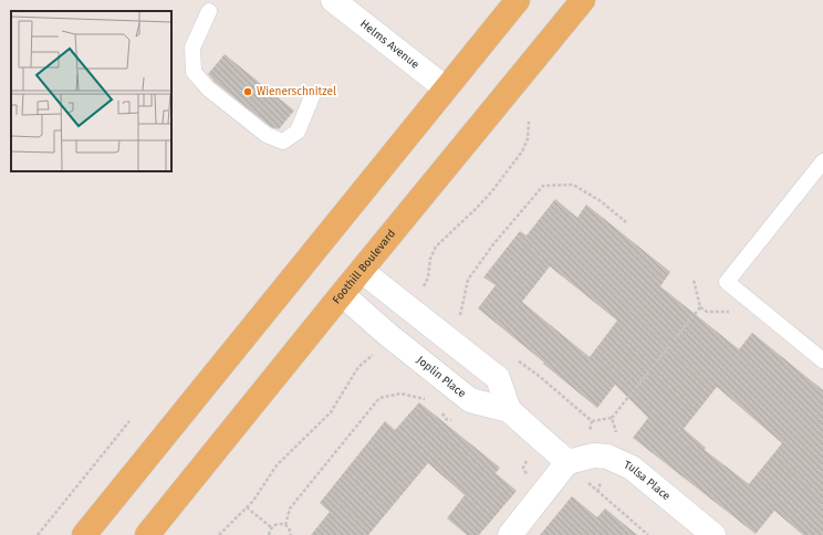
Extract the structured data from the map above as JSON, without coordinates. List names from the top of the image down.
{
  "streets": {
    "main road": ["Foothill Boulevard"],
    "street": ["Helms Avenue", "Joplin Place", "Tulsa Place"]
  },
  "crossings": [
    ["Foothill Boulevard", "Joplin Place"],
    ["Joplin Place", "Tulsa Place"]
  ],
  "places": ["Wienerschnitzel"]
}
